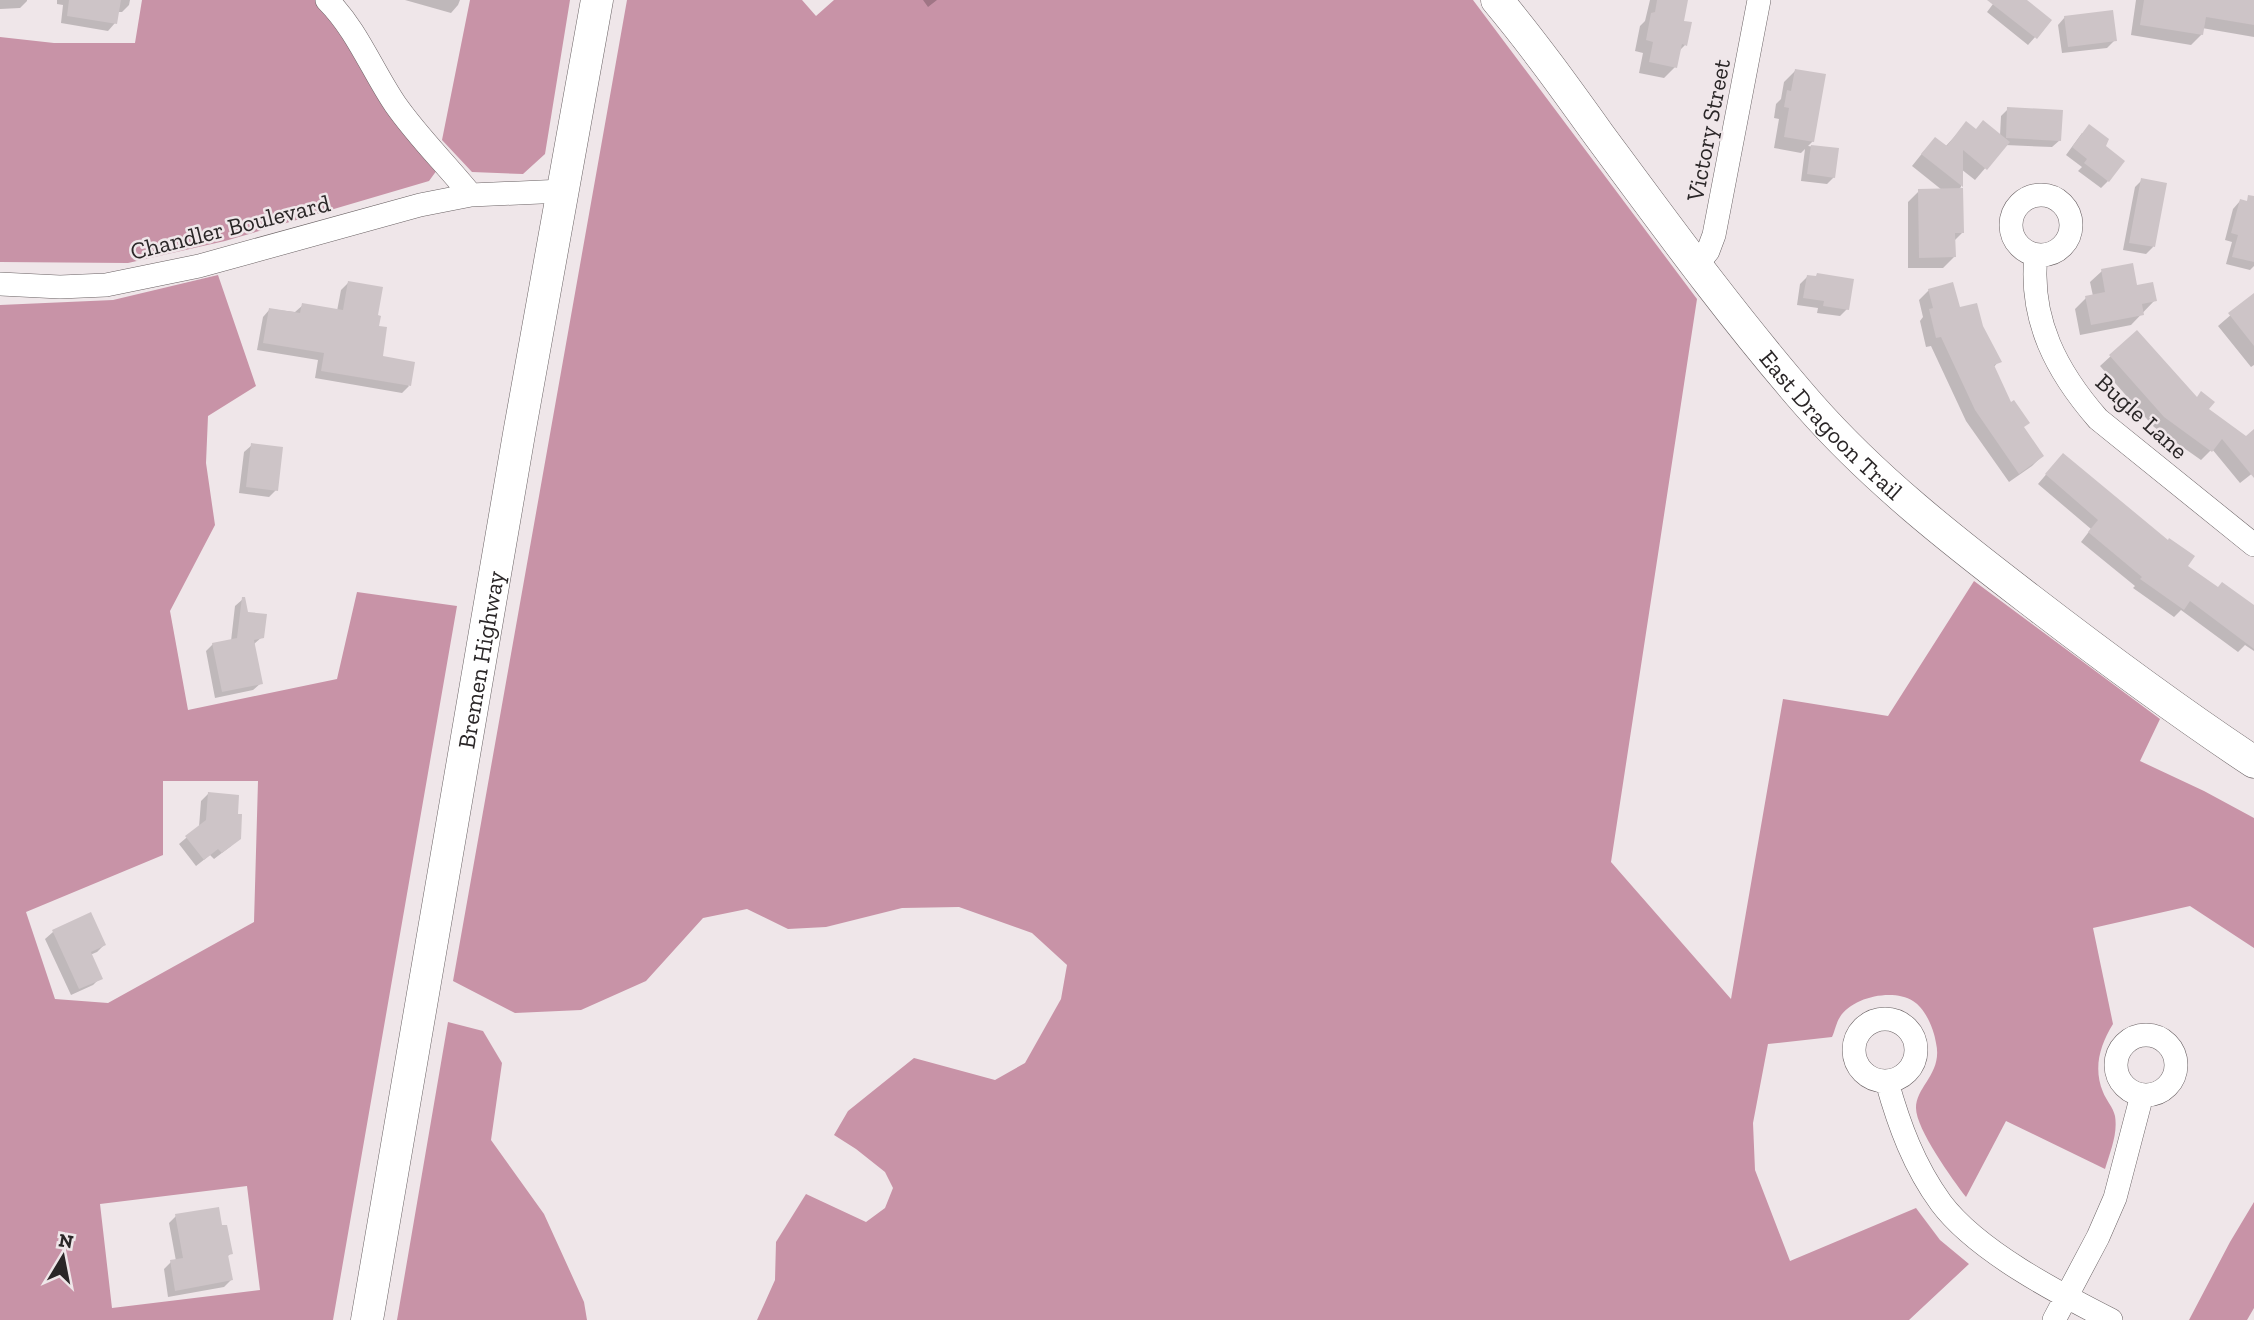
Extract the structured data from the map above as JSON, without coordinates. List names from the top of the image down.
{
  "streets": {
    "main road": ["East Dragoon Trail", "Bremen Highway"],
    "street": ["Victory Street", "Chandler Boulevard", "Bugle Lane"]
  },
  "crossings": [
    ["Victory Street", "East Dragoon Trail"],
    ["Chandler Boulevard", "Bremen Highway"]
  ],
  "north": "top"
}
